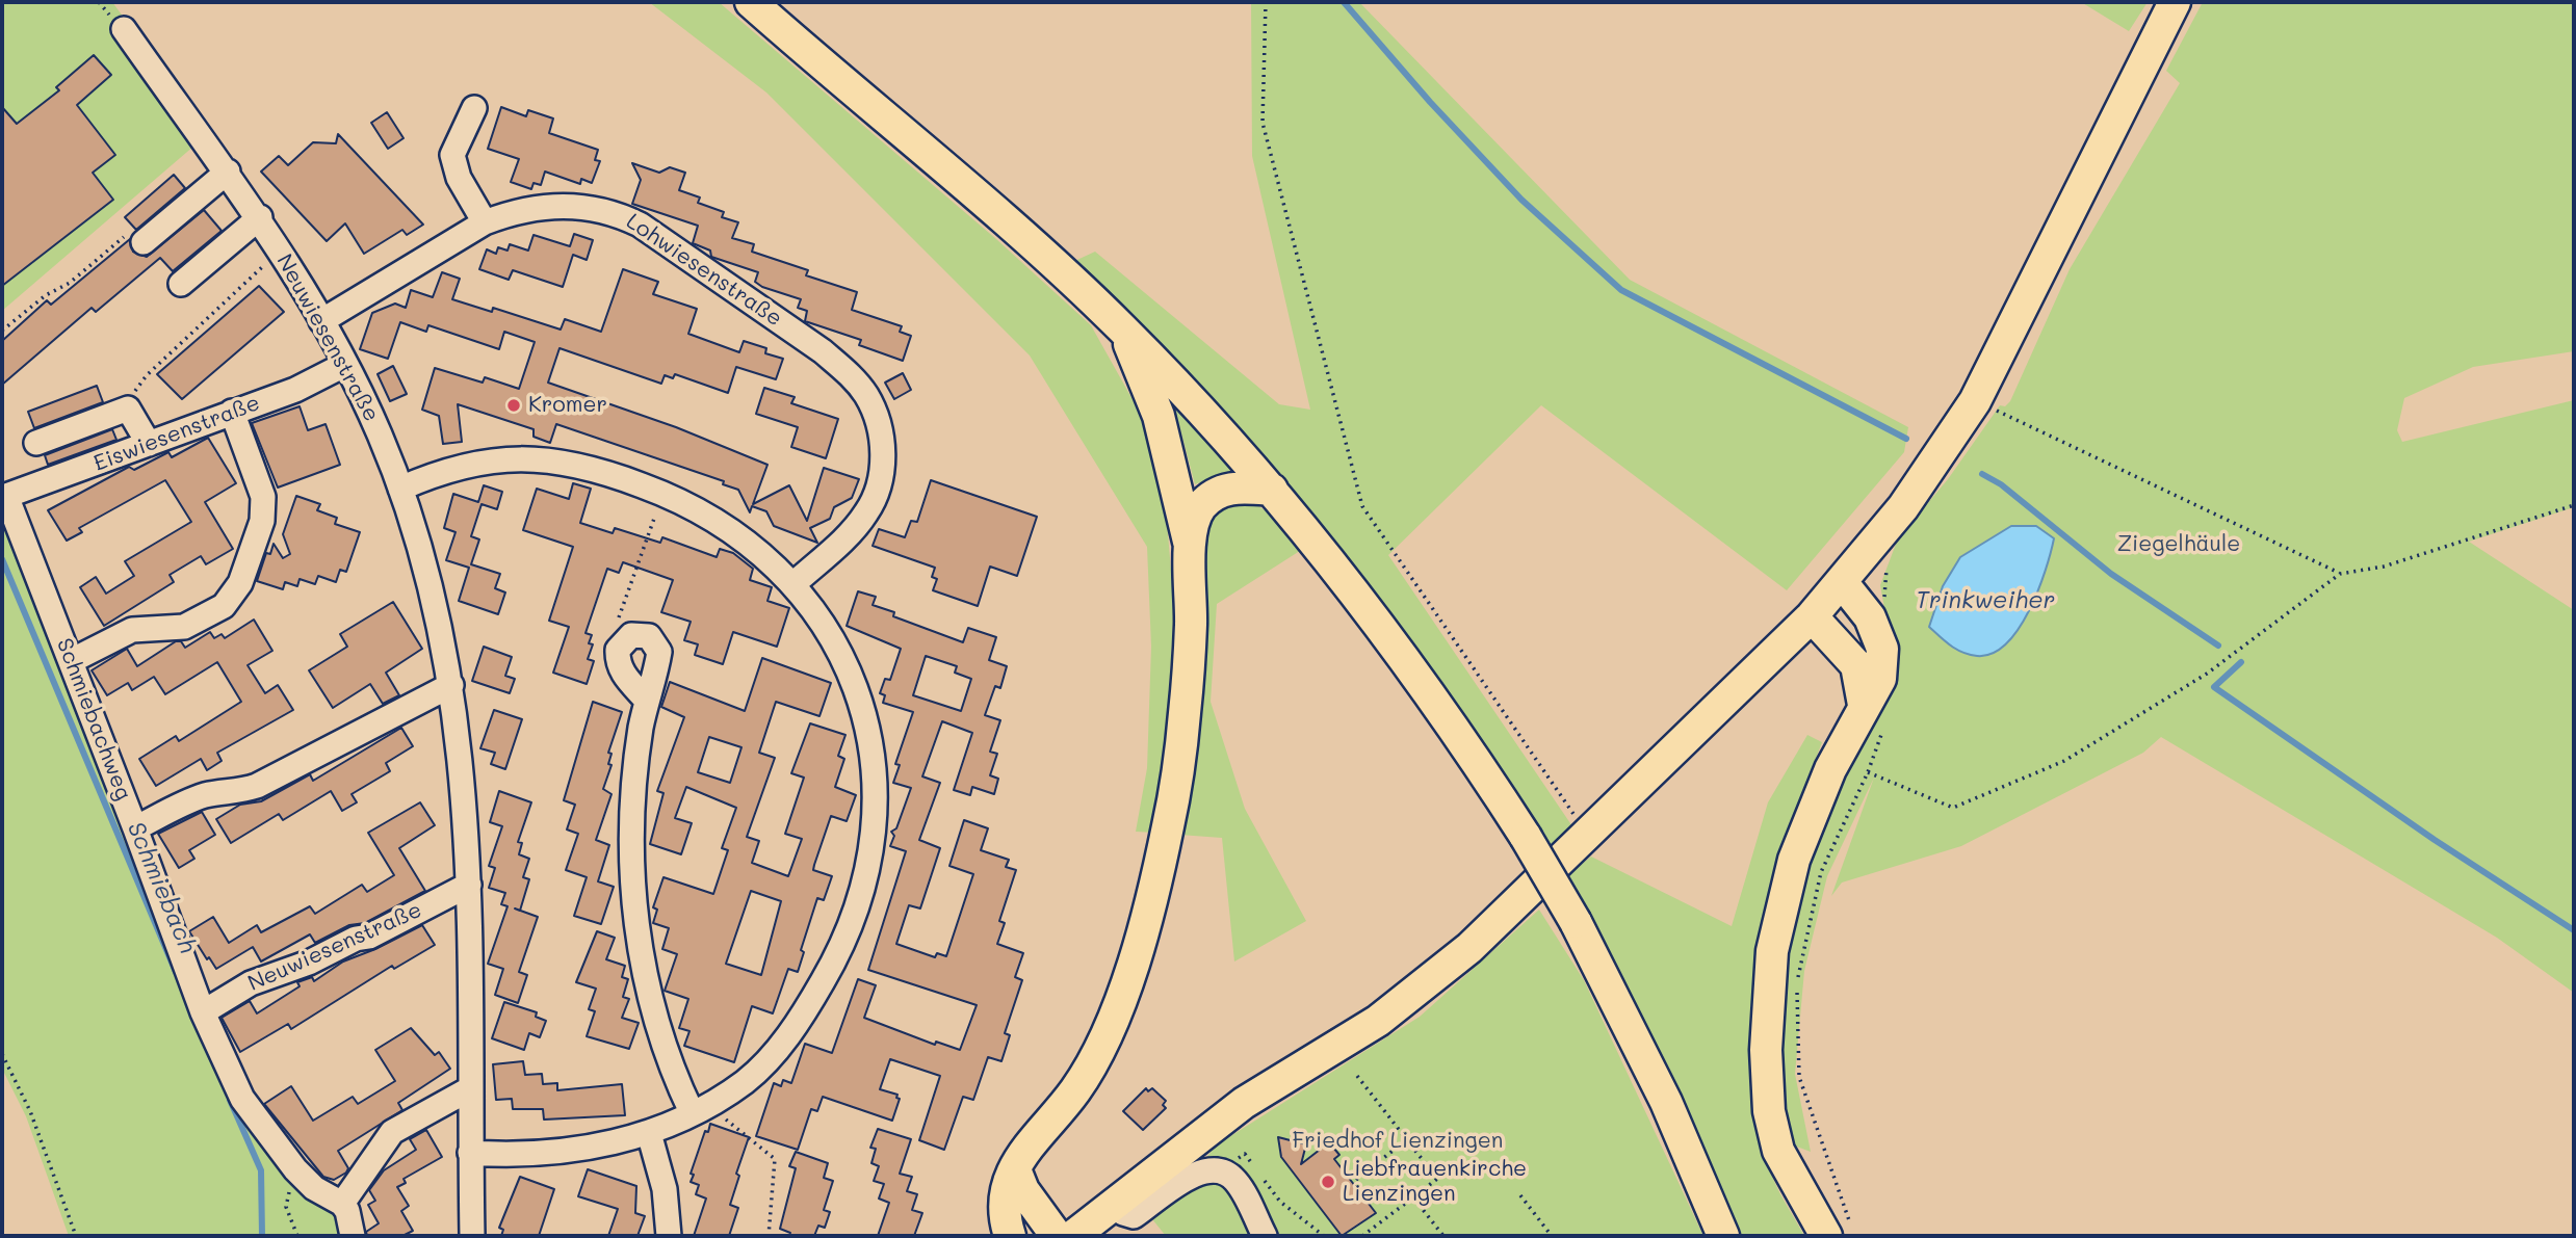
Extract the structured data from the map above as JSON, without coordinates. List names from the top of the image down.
{
  "streets": {
    "street": [
      "Lohwiesenstraße",
      "Neuwiesenstraße",
      "Eiswiesenstraße",
      "Schmiebachweg"
    ]
  },
  "crossings": [
    ["Lohwiesenstraße", "Neuwiesenstraße"],
    ["Neuwiesenstraße", "Eiswiesenstraße"],
    ["Neuwiesenstraße", "Schmiebachweg"],
    ["Eiswiesenstraße", "Schmiebachweg"]
  ],
  "water": ["Trinkweiher", "Schmiebach"],
  "parks": ["Ziegelhäule", "Friedhof Lienzingen"],
  "places": ["Kromer", "Liebfrauenkirche Lienzingen"]
}
